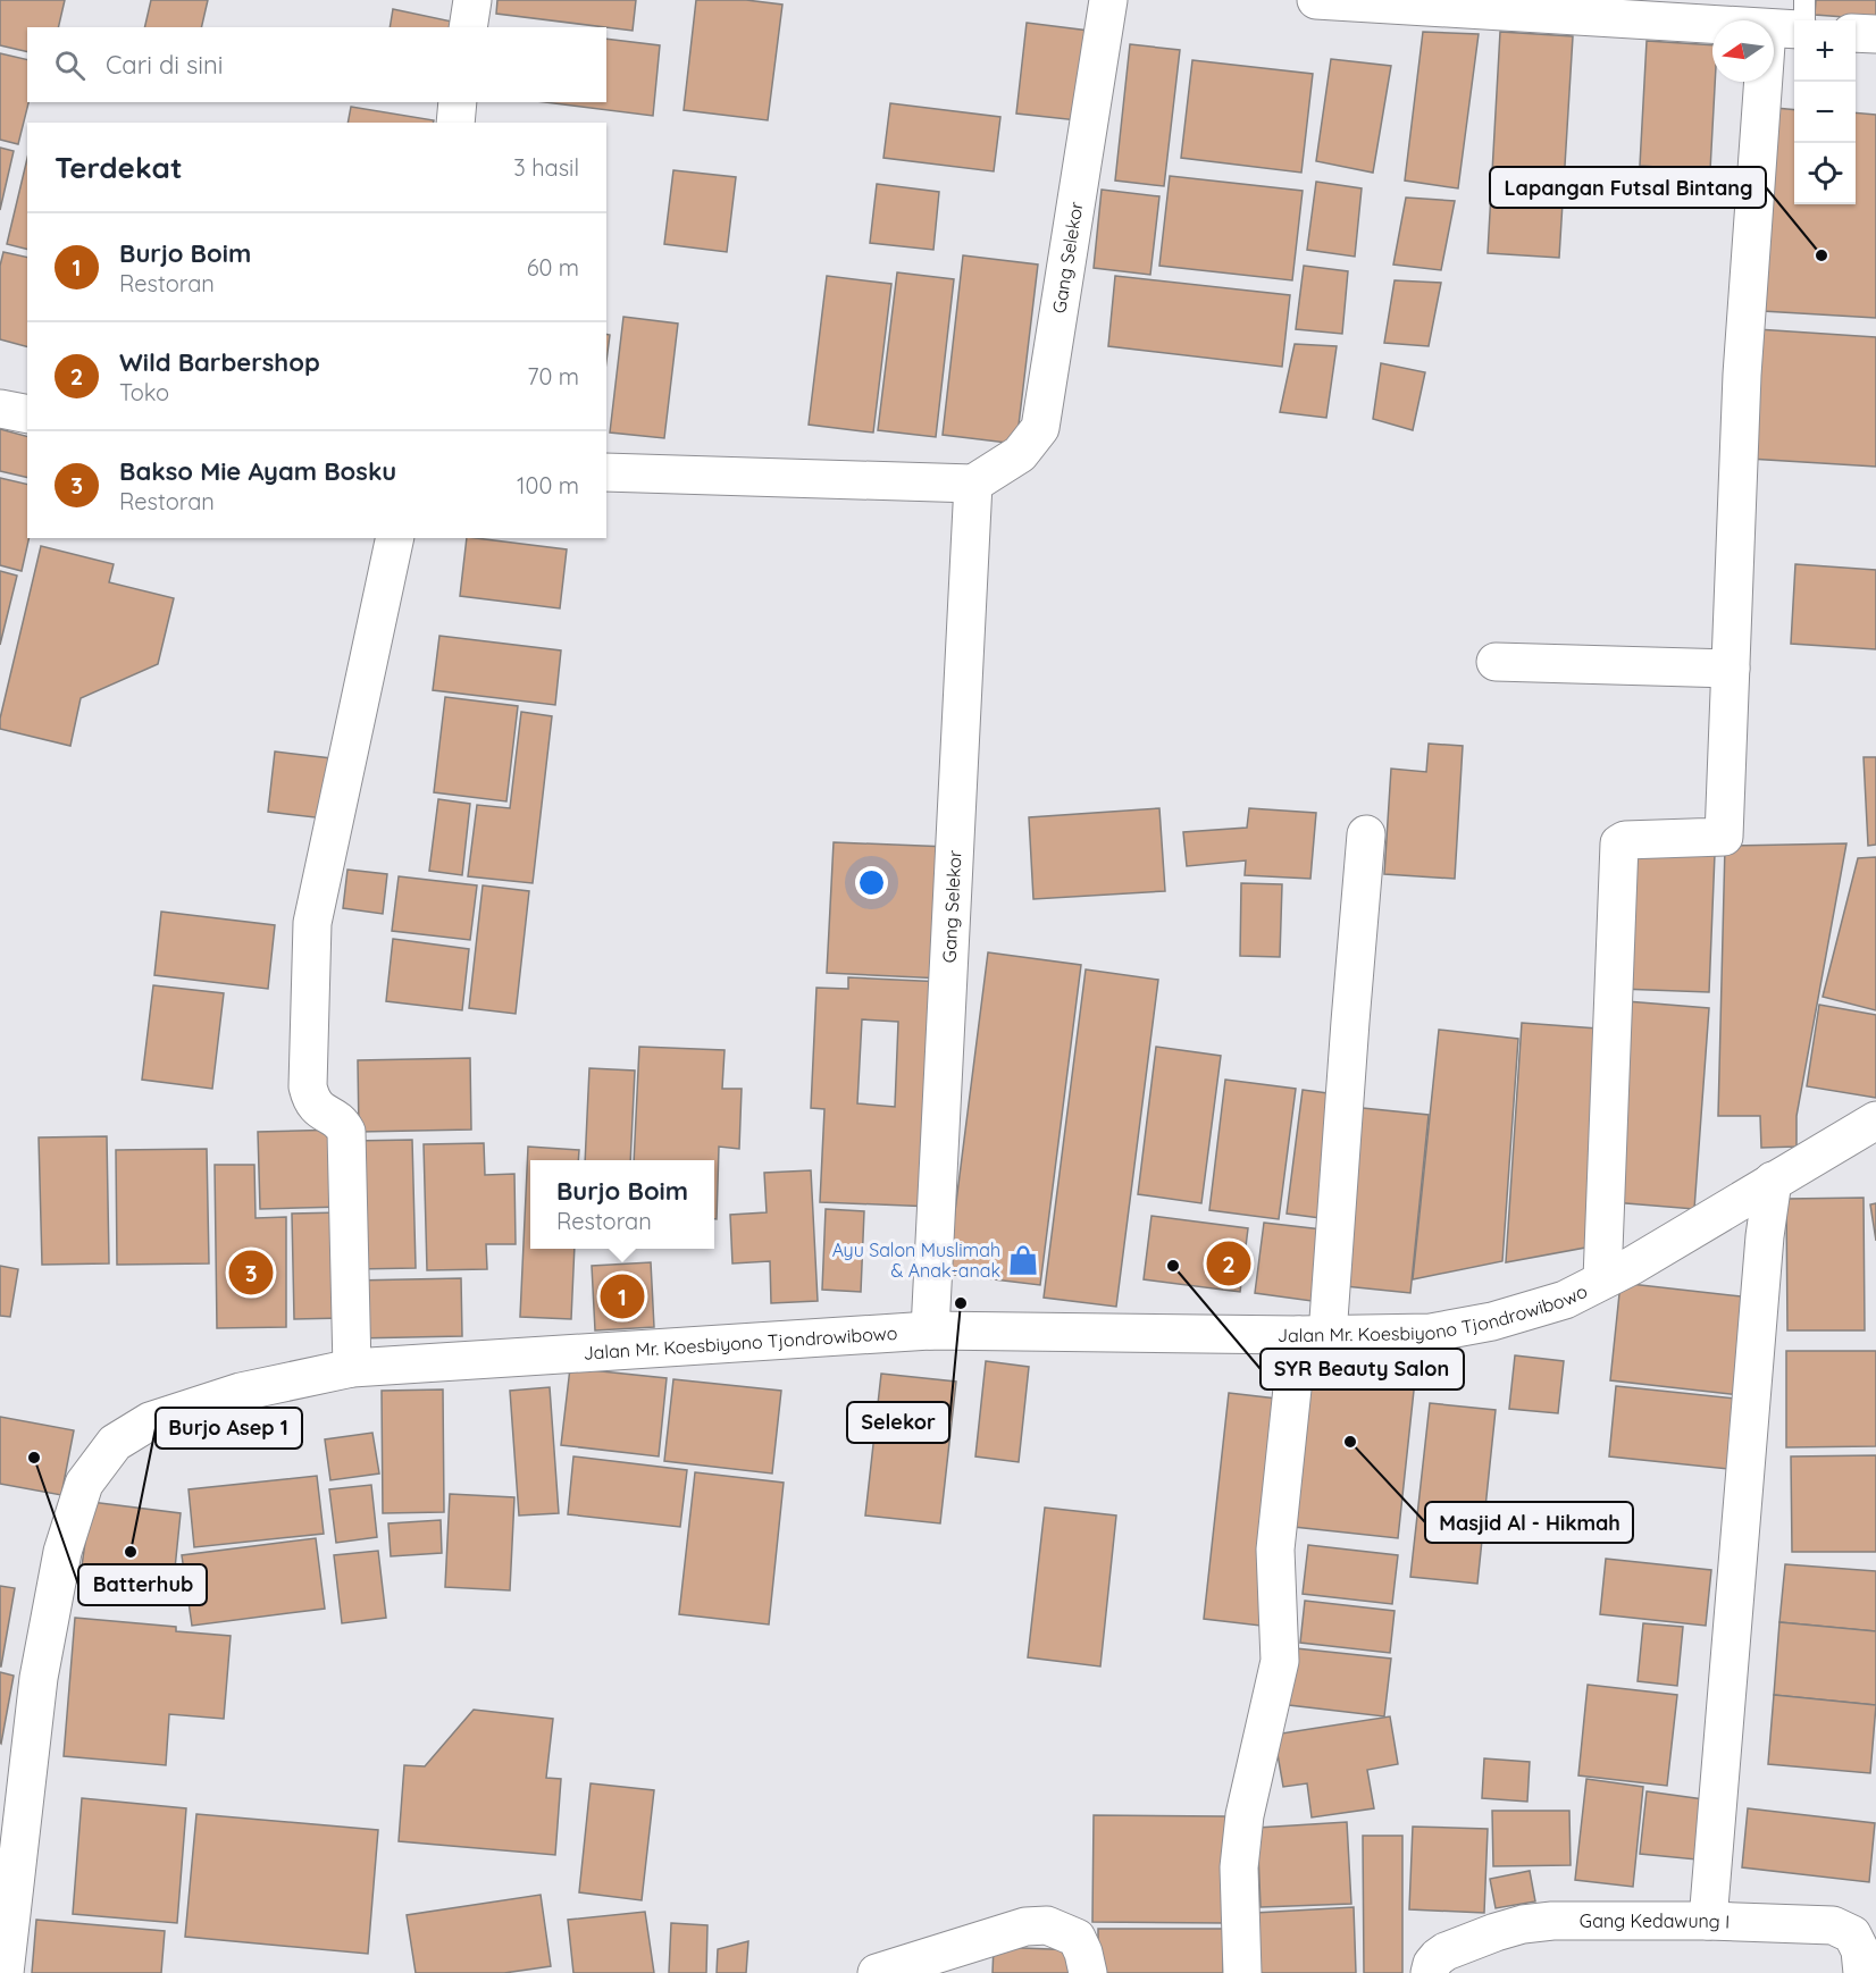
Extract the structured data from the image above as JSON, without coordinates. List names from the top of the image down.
{
  "streets": {
    "street": ["Gang Selekor", "Jalan Mr. Koesbiyono Tjondrowibowo", "Gang Kedawung I"]
  },
  "crossings": [
    ["Gang Selekor", "Jalan Mr. Koesbiyono Tjondrowibowo"]
  ],
  "places": {
    "other": [
      "Lapangan Futsal Bintang",
      "SYR Beauty Salon",
      "Selekor",
      "Masjid Al - Hikmah",
      "Batterhub",
      "Burjo Asep 1"
    ],
    "shop": ["Ayu Salon Muslimah & Anak-anak"]
  },
  "north": "left",
  "page": {
    "map_buttons": ["+", "−"],
    "search": "Cari di sini",
    "heading": ["Terdekat", "3 hasil"],
    "list": [
      {
        "mark": "1",
        "name": "Burjo Boim",
        "note": "Restoran",
        "value": "60 m"
      },
      {
        "mark": "2",
        "name": "Wild Barbershop",
        "note": "Toko",
        "value": "70 m"
      },
      {
        "mark": "3",
        "name": "Bakso Mie Ayam Bosku",
        "note": "Restoran",
        "value": "100 m"
      }
    ],
    "popup": ["Burjo Boim", "Restoran"],
    "pins": ["2", "3", "1"]
  }
}
